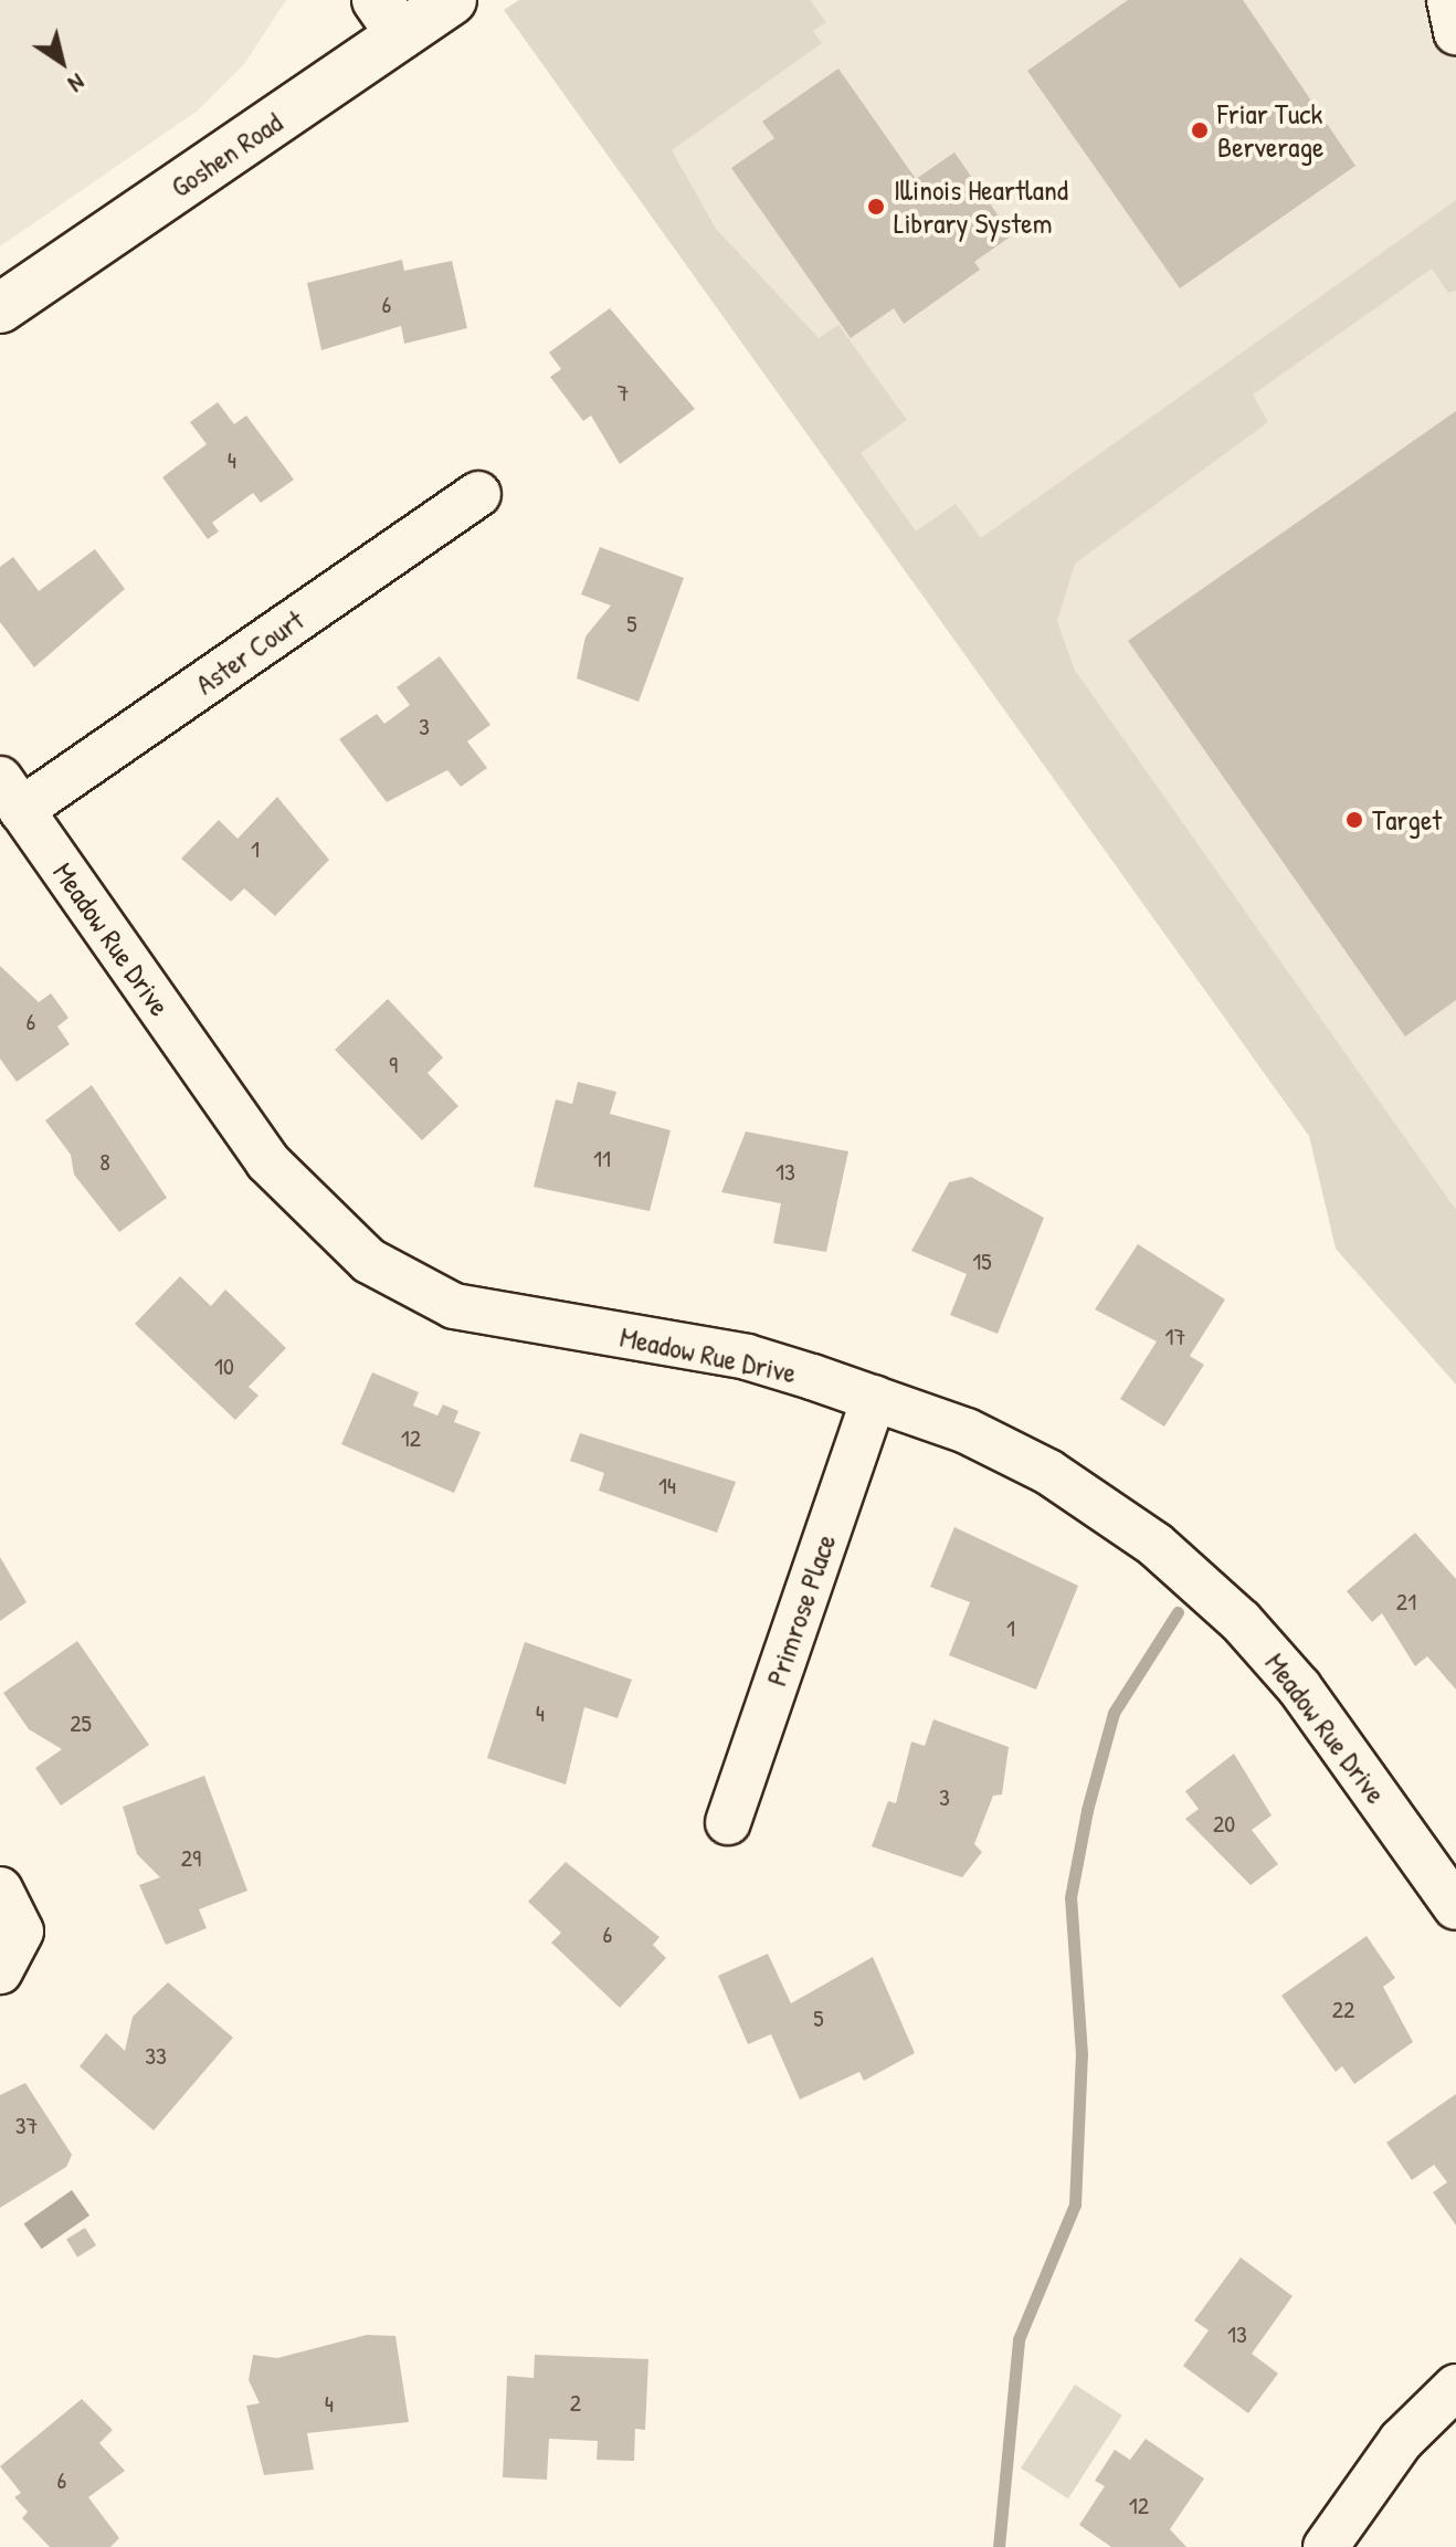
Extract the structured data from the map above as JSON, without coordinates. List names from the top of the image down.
{
  "streets": {
    "street": [
      "Goshen Road",
      "Aster Court",
      "Meadow Rue Drive",
      "Primrose Place"
    ]
  },
  "crossings": [
    ["Aster Court", "Meadow Rue Drive"],
    ["Meadow Rue Drive", "Primrose Place"]
  ],
  "places": ["Friar Tuck Berverage", "Illinois Heartland Library System", "Target"],
  "house_numbers": [
    "6",
    "7",
    "4",
    "5",
    "3",
    "1",
    "6",
    "9",
    "11",
    "8",
    "13",
    "15",
    "17",
    "10",
    "12",
    "14",
    "21",
    "1",
    "4",
    "25",
    "3",
    "20",
    "29",
    "6",
    "22",
    "5",
    "33",
    "37",
    "13",
    "2",
    "4",
    "6",
    "12"
  ],
  "north": "bottom right"
}
